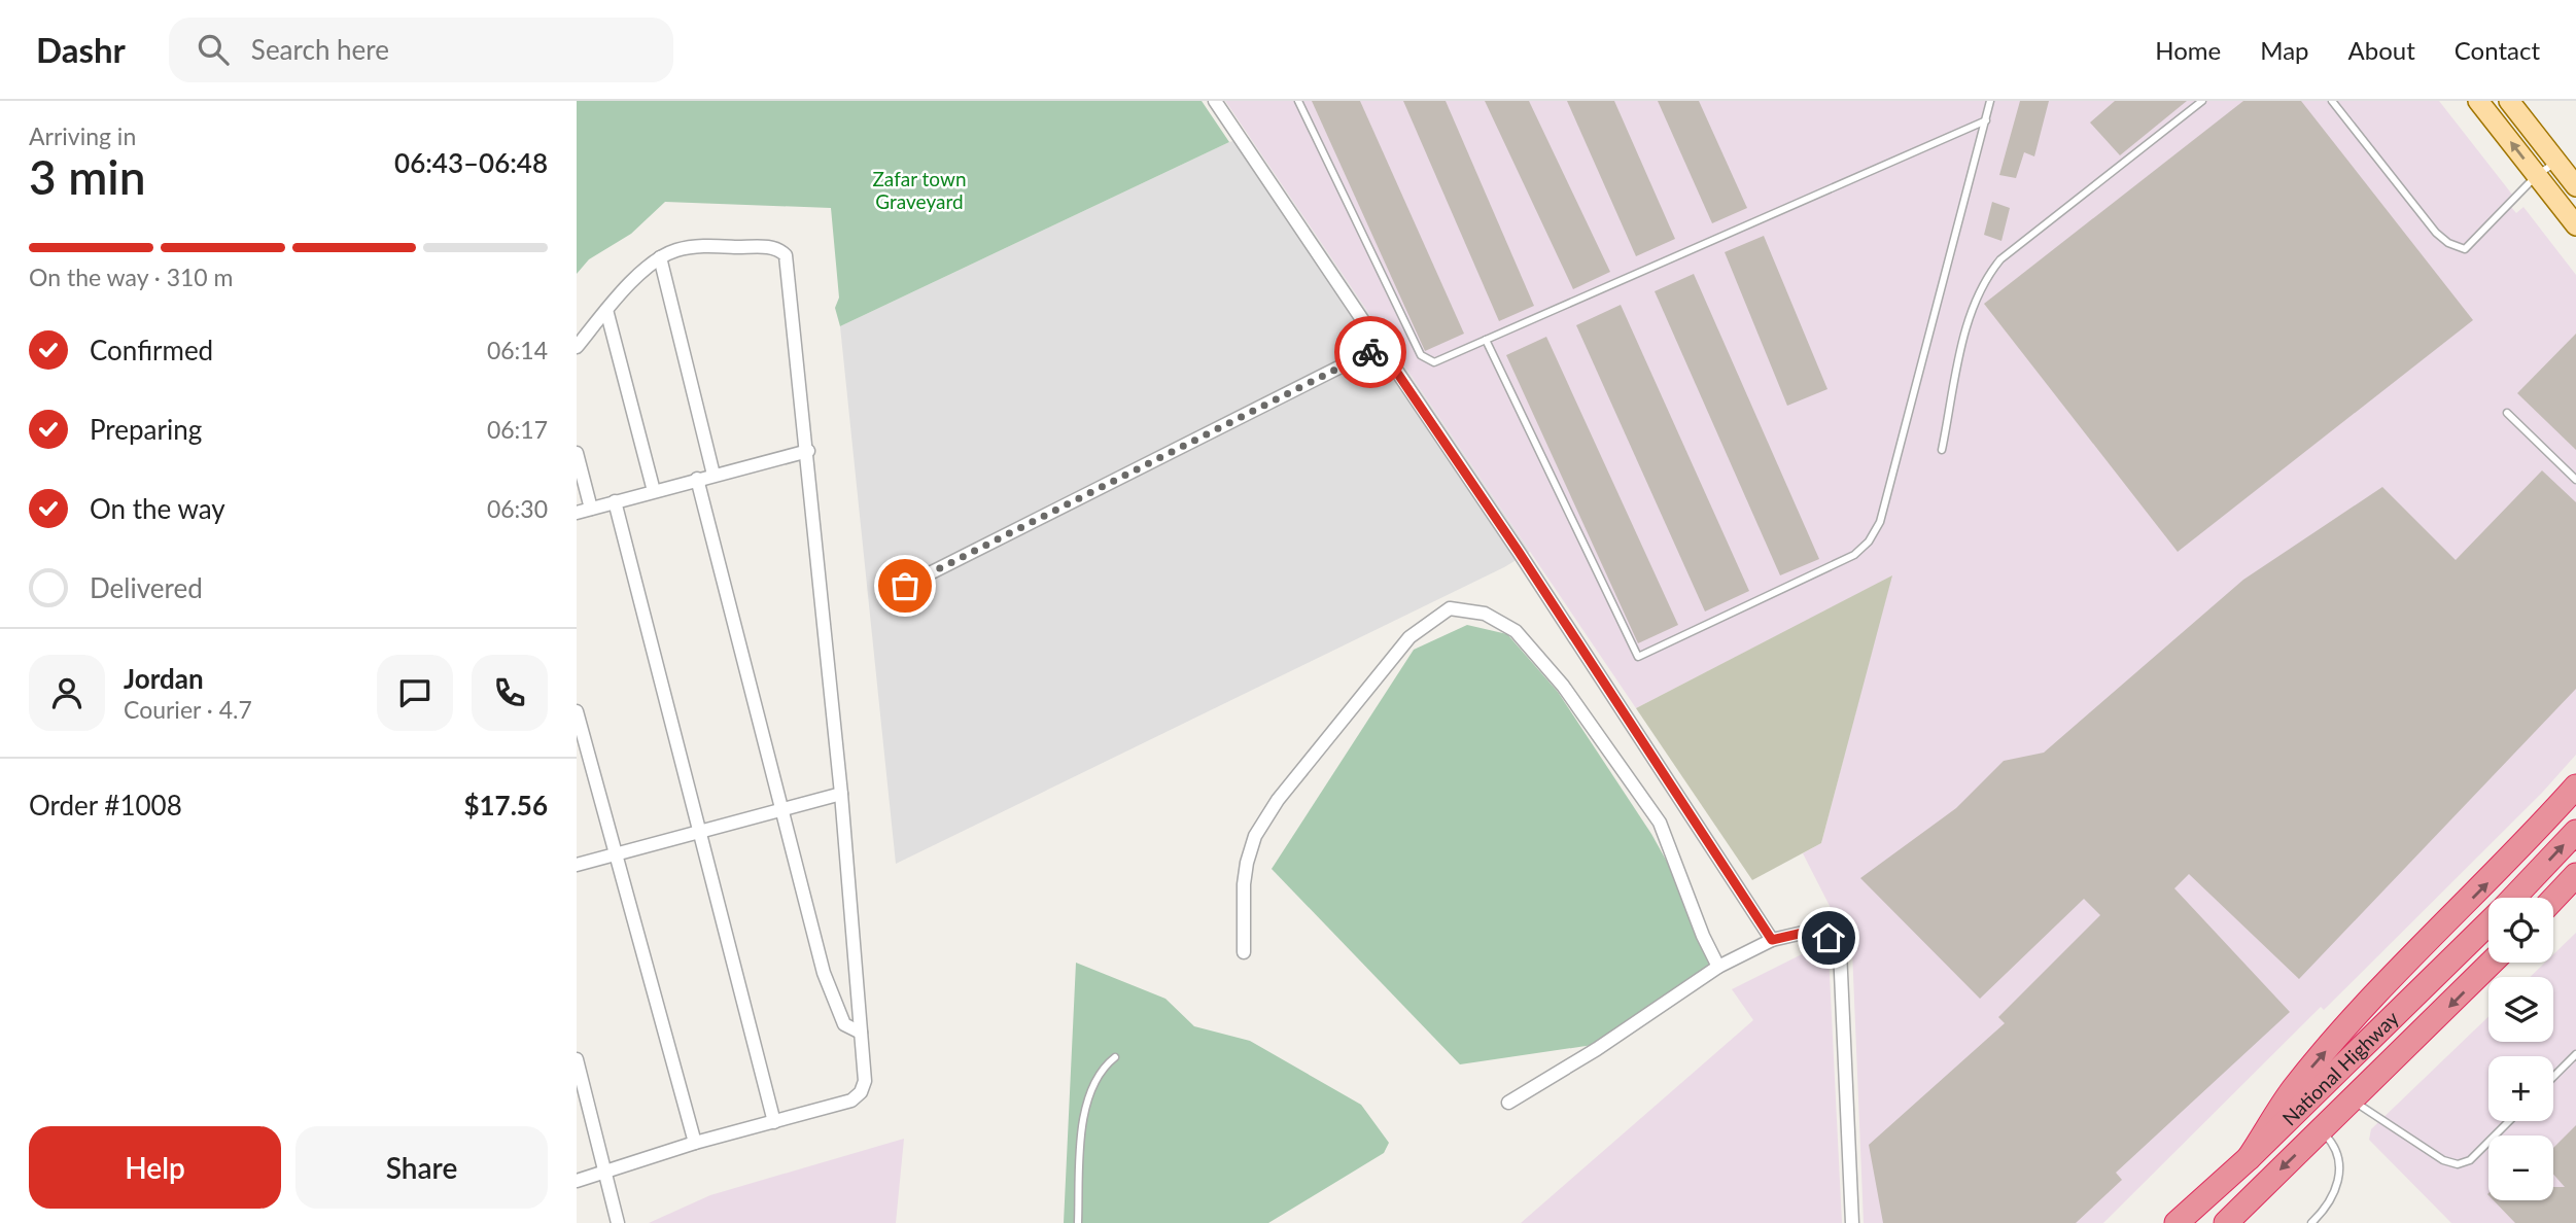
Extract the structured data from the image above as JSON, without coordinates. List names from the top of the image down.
{
  "streets": {
    "highway": ["National Highway"]
  },
  "parks": ["Zafar town Graveyard"],
  "page": {
    "header": "Dashr",
    "search": "Search here",
    "nav": [
      "Home",
      "Map",
      "About",
      "Contact"
    ],
    "heading": ["3 min", "Arriving in", "06:43–06:48"],
    "panel": [
      "Jordan",
      "Courier · 4.7",
      "Order #1008",
      "$17.56"
    ],
    "bar": "On the way · 310 m",
    "list": [
      ["Confirmed", "06:14"],
      ["Preparing", "06:17"],
      ["On the way", "06:30"],
      "Delivered"
    ],
    "map_buttons": ["+", "−"],
    "buttons": ["Help", "Share"]
  }
}
